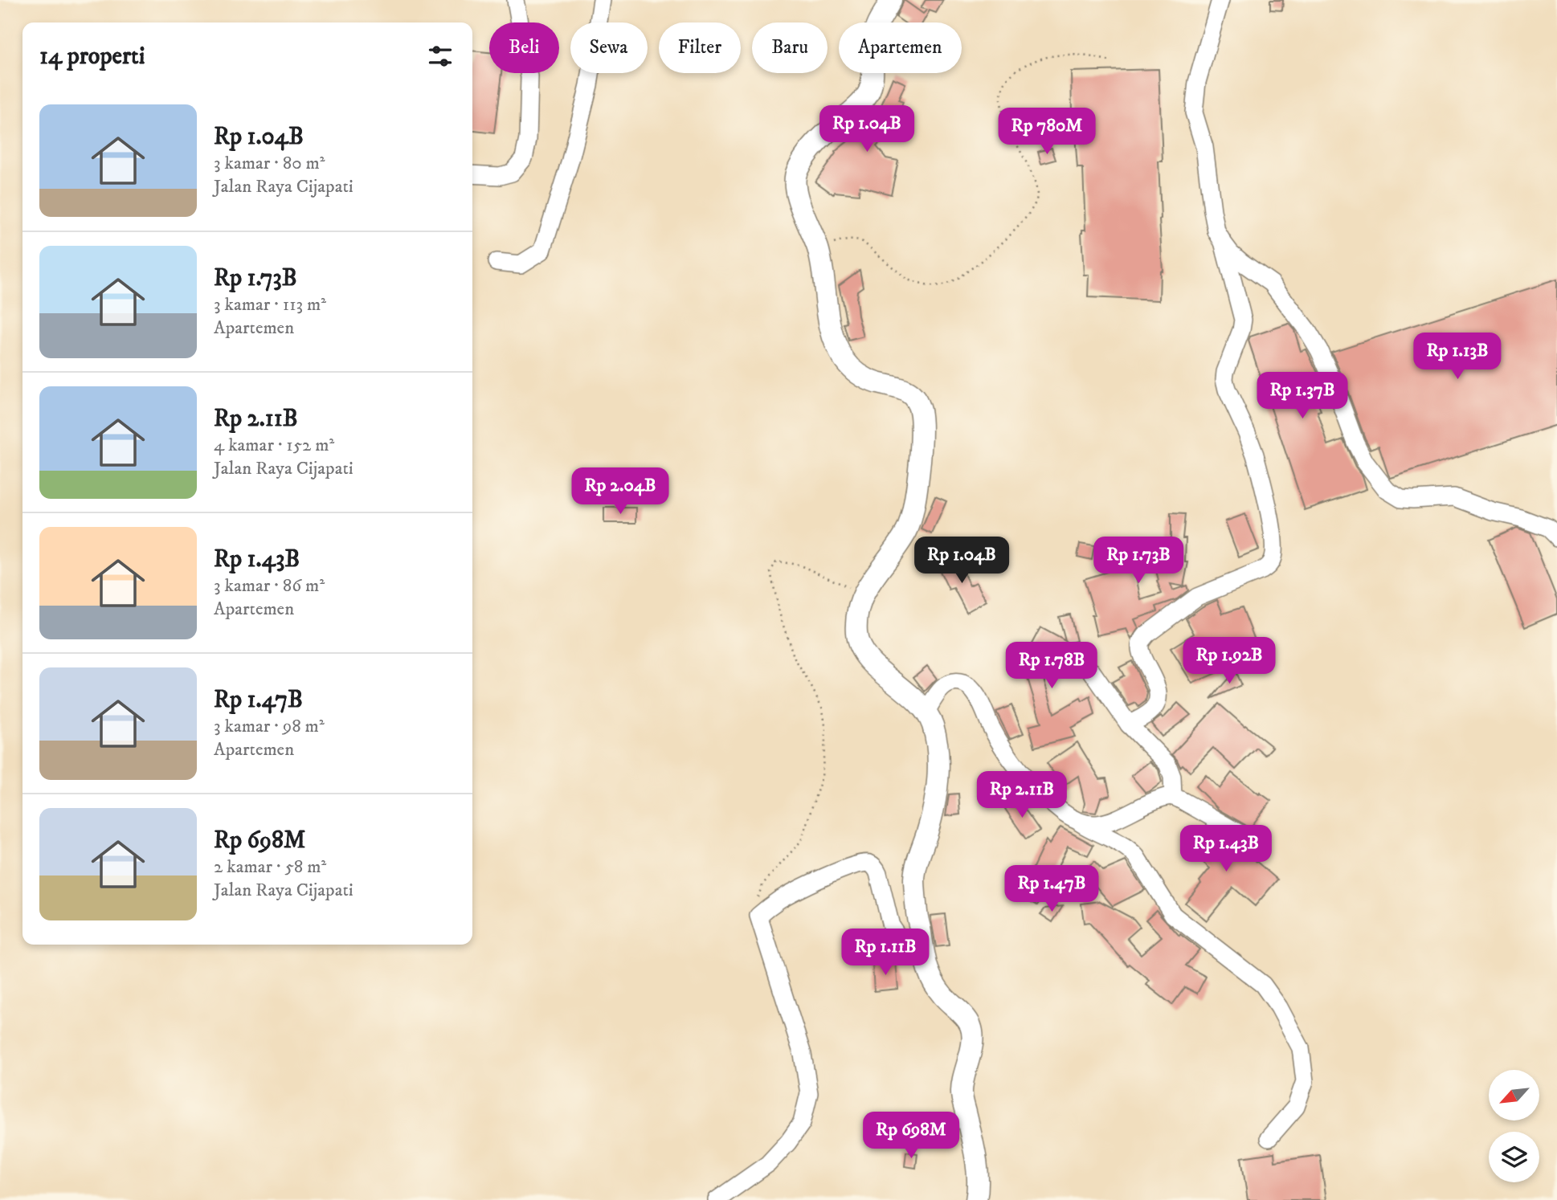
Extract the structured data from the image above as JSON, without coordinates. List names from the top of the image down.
{
  "north": "bottom left",
  "page": {
    "chip": [
      "Beli",
      "Sewa",
      "Filter",
      "Baru",
      "Apartemen"
    ],
    "heading": "14 properti",
    "list": [
      {
        "name": "Rp 1.04B",
        "note": "3 kamar · 80 m² · Jalan Raya Cijapati"
      },
      {
        "name": "Rp 1.73B",
        "note": "3 kamar · 113 m² · Apartemen"
      },
      {
        "name": "Rp 2.11B",
        "note": "4 kamar · 152 m² · Jalan Raya Cijapati"
      },
      {
        "name": "Rp 1.43B",
        "note": "3 kamar · 86 m² · Apartemen"
      },
      {
        "name": "Rp 1.47B",
        "note": "3 kamar · 98 m² · Apartemen"
      },
      {
        "name": "Rp 698M",
        "note": "2 kamar · 58 m² · Jalan Raya Cijapati"
      }
    ],
    "price": [
      "Rp 1.04B",
      "Rp 780M",
      "Rp 1.13B",
      "Rp 1.37B",
      "Rp 2.04B",
      "Rp 1.04B",
      "Rp 1.73B",
      "Rp 1.92B",
      "Rp 1.78B",
      "Rp 2.11B",
      "Rp 1.43B",
      "Rp 1.47B",
      "Rp 1.11B",
      "Rp 698M"
    ]
  }
}
